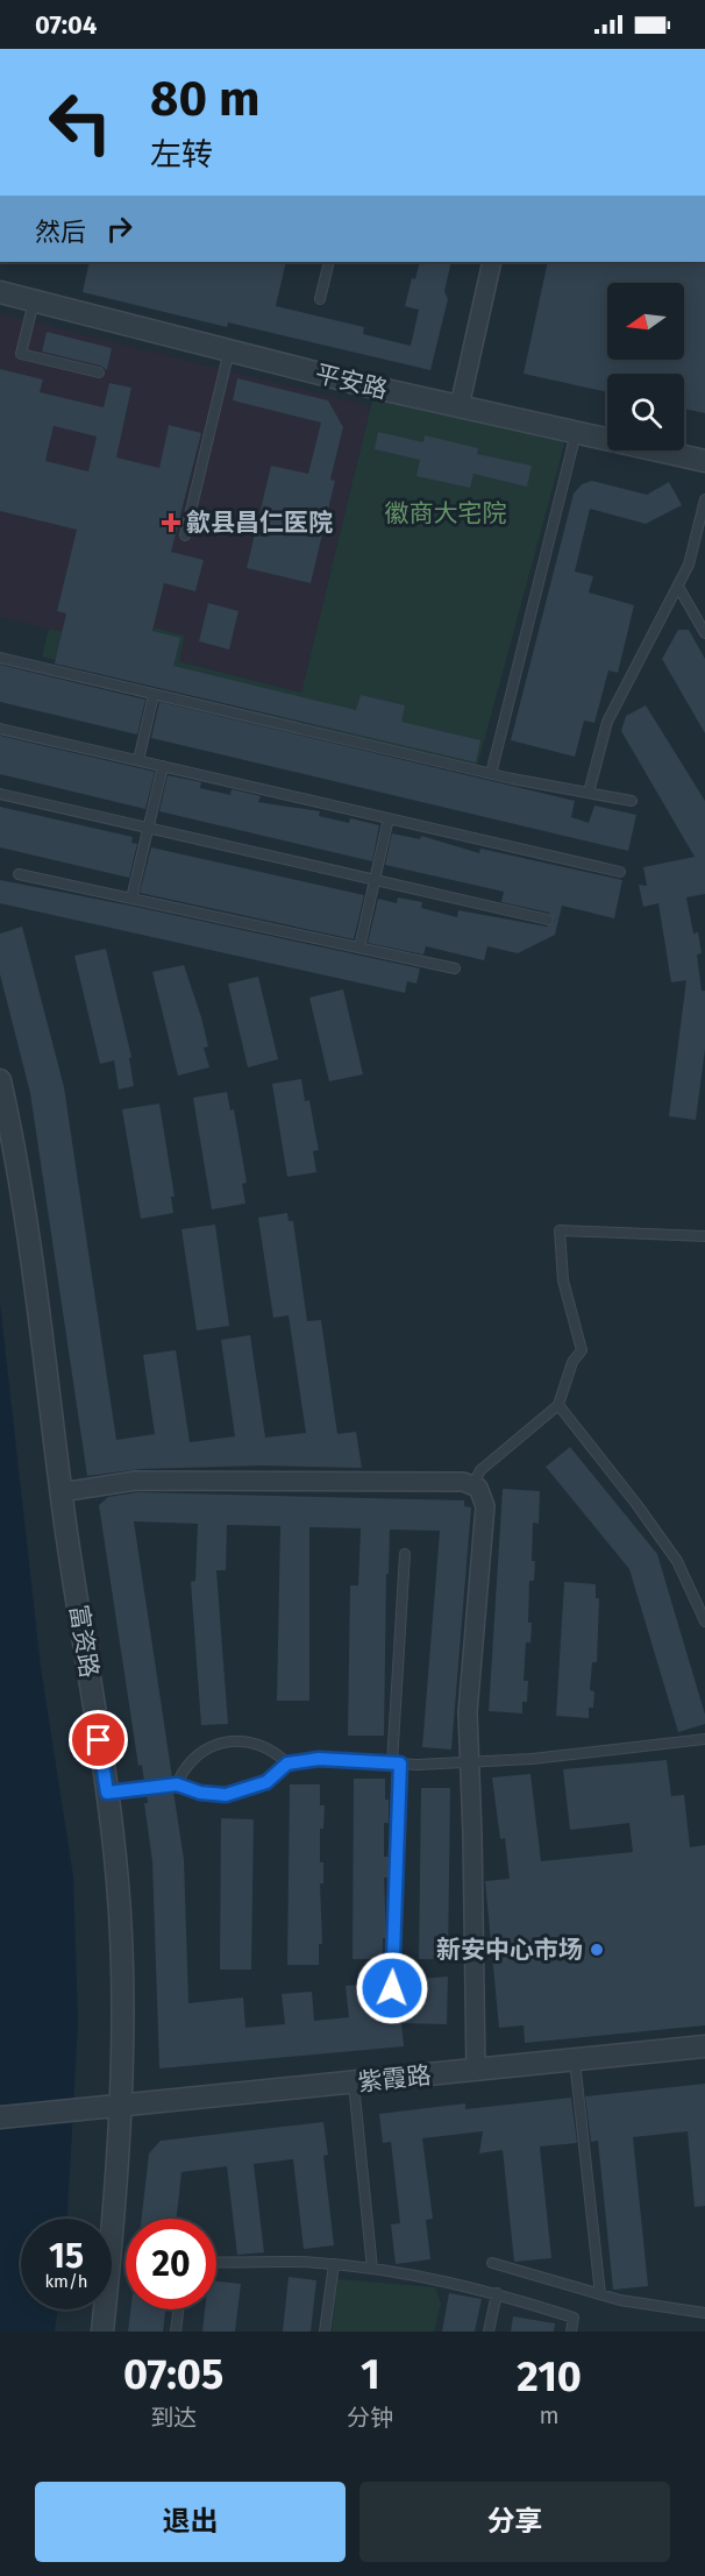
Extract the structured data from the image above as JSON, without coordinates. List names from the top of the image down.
{
  "streets": {
    "street": ["平安路", "富资路", "紫霞路"]
  },
  "crossings": [
    ["富资路", "紫霞路"]
  ],
  "parks": ["徽商大宅院"],
  "places": {
    "health": ["歙县昌仁医院"],
    "other": ["新安中心市场"]
  },
  "north": "left",
  "page": {
    "status": "07:04",
    "turn": ["80 m", "左转"],
    "then": "然后",
    "speed": "15 km/h",
    "limit": "20",
    "eta": [
      "07:05",
      "到达",
      "1",
      "分钟",
      "210",
      "m"
    ],
    "buttons": ["退出", "分享"]
  }
}
